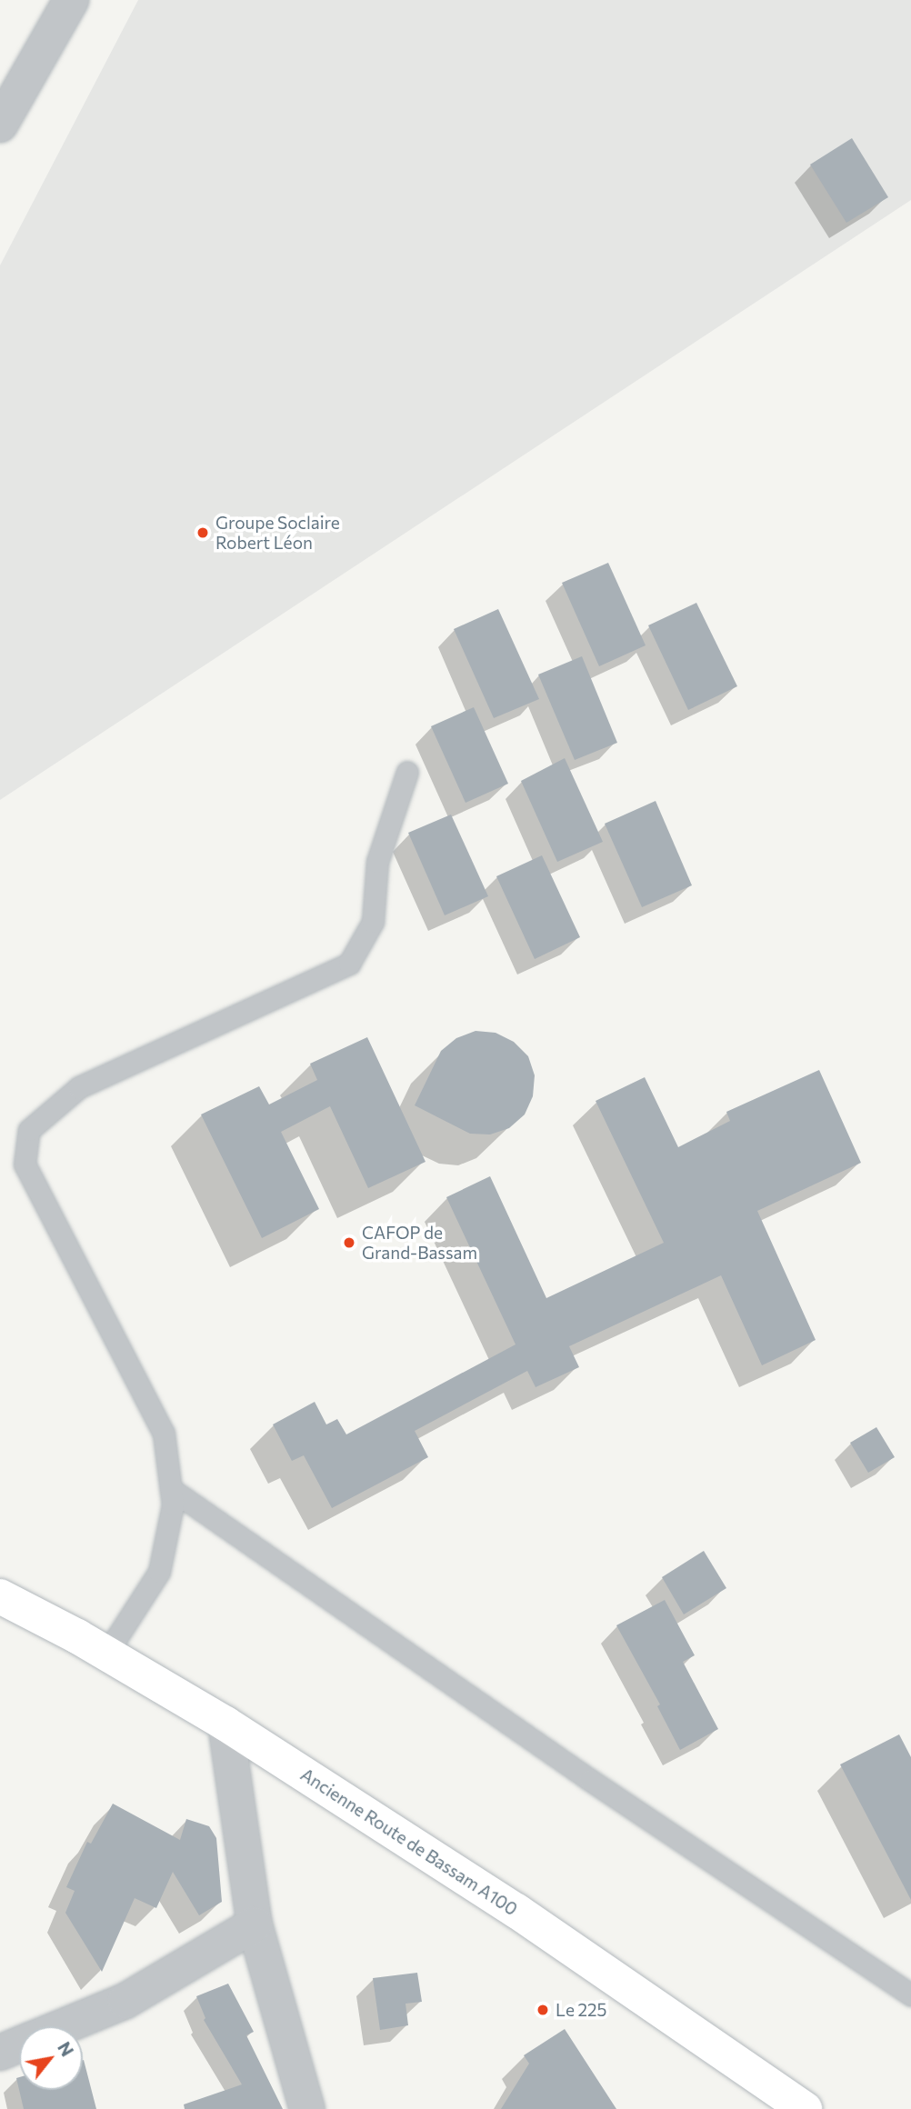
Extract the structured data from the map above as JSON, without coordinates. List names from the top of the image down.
{
  "streets": {
    "main road": ["Ancienne Route de Bassam A100"]
  },
  "places": ["Groupe Soclaire Robert Léon", "CAFOP de Grand-Bassam", "Le 225"],
  "north": "top right"
}
